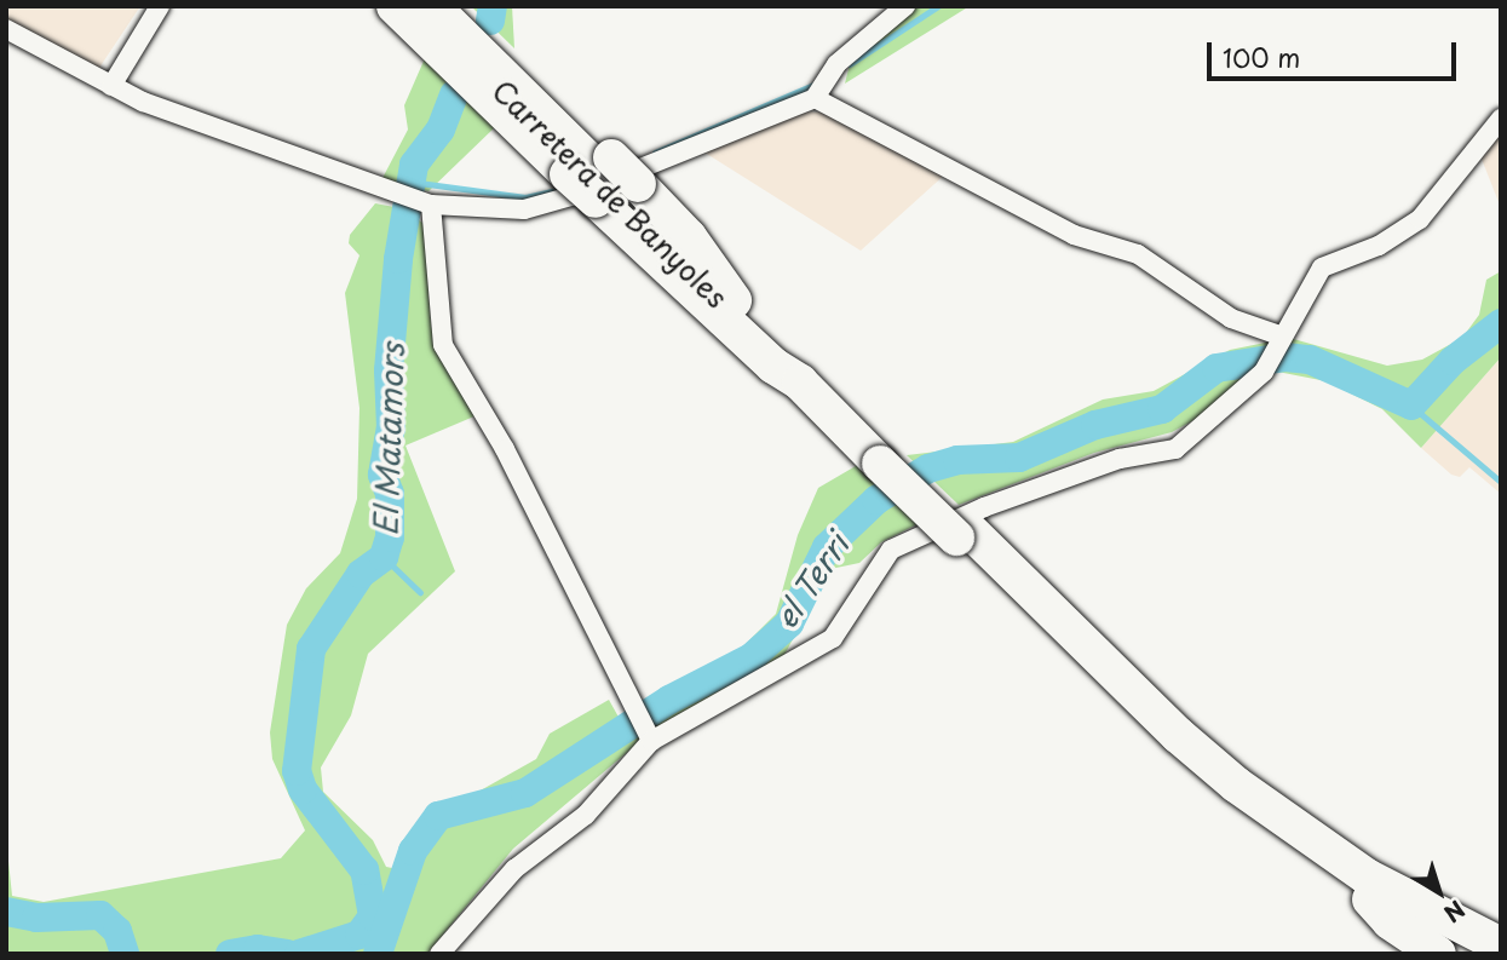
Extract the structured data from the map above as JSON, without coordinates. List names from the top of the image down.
{
  "streets": {
    "highway": ["Carretera de Banyoles"]
  },
  "water": ["El Matamors", "el Terri"],
  "scale_bar": "100 m",
  "north": "bottom right"
}
